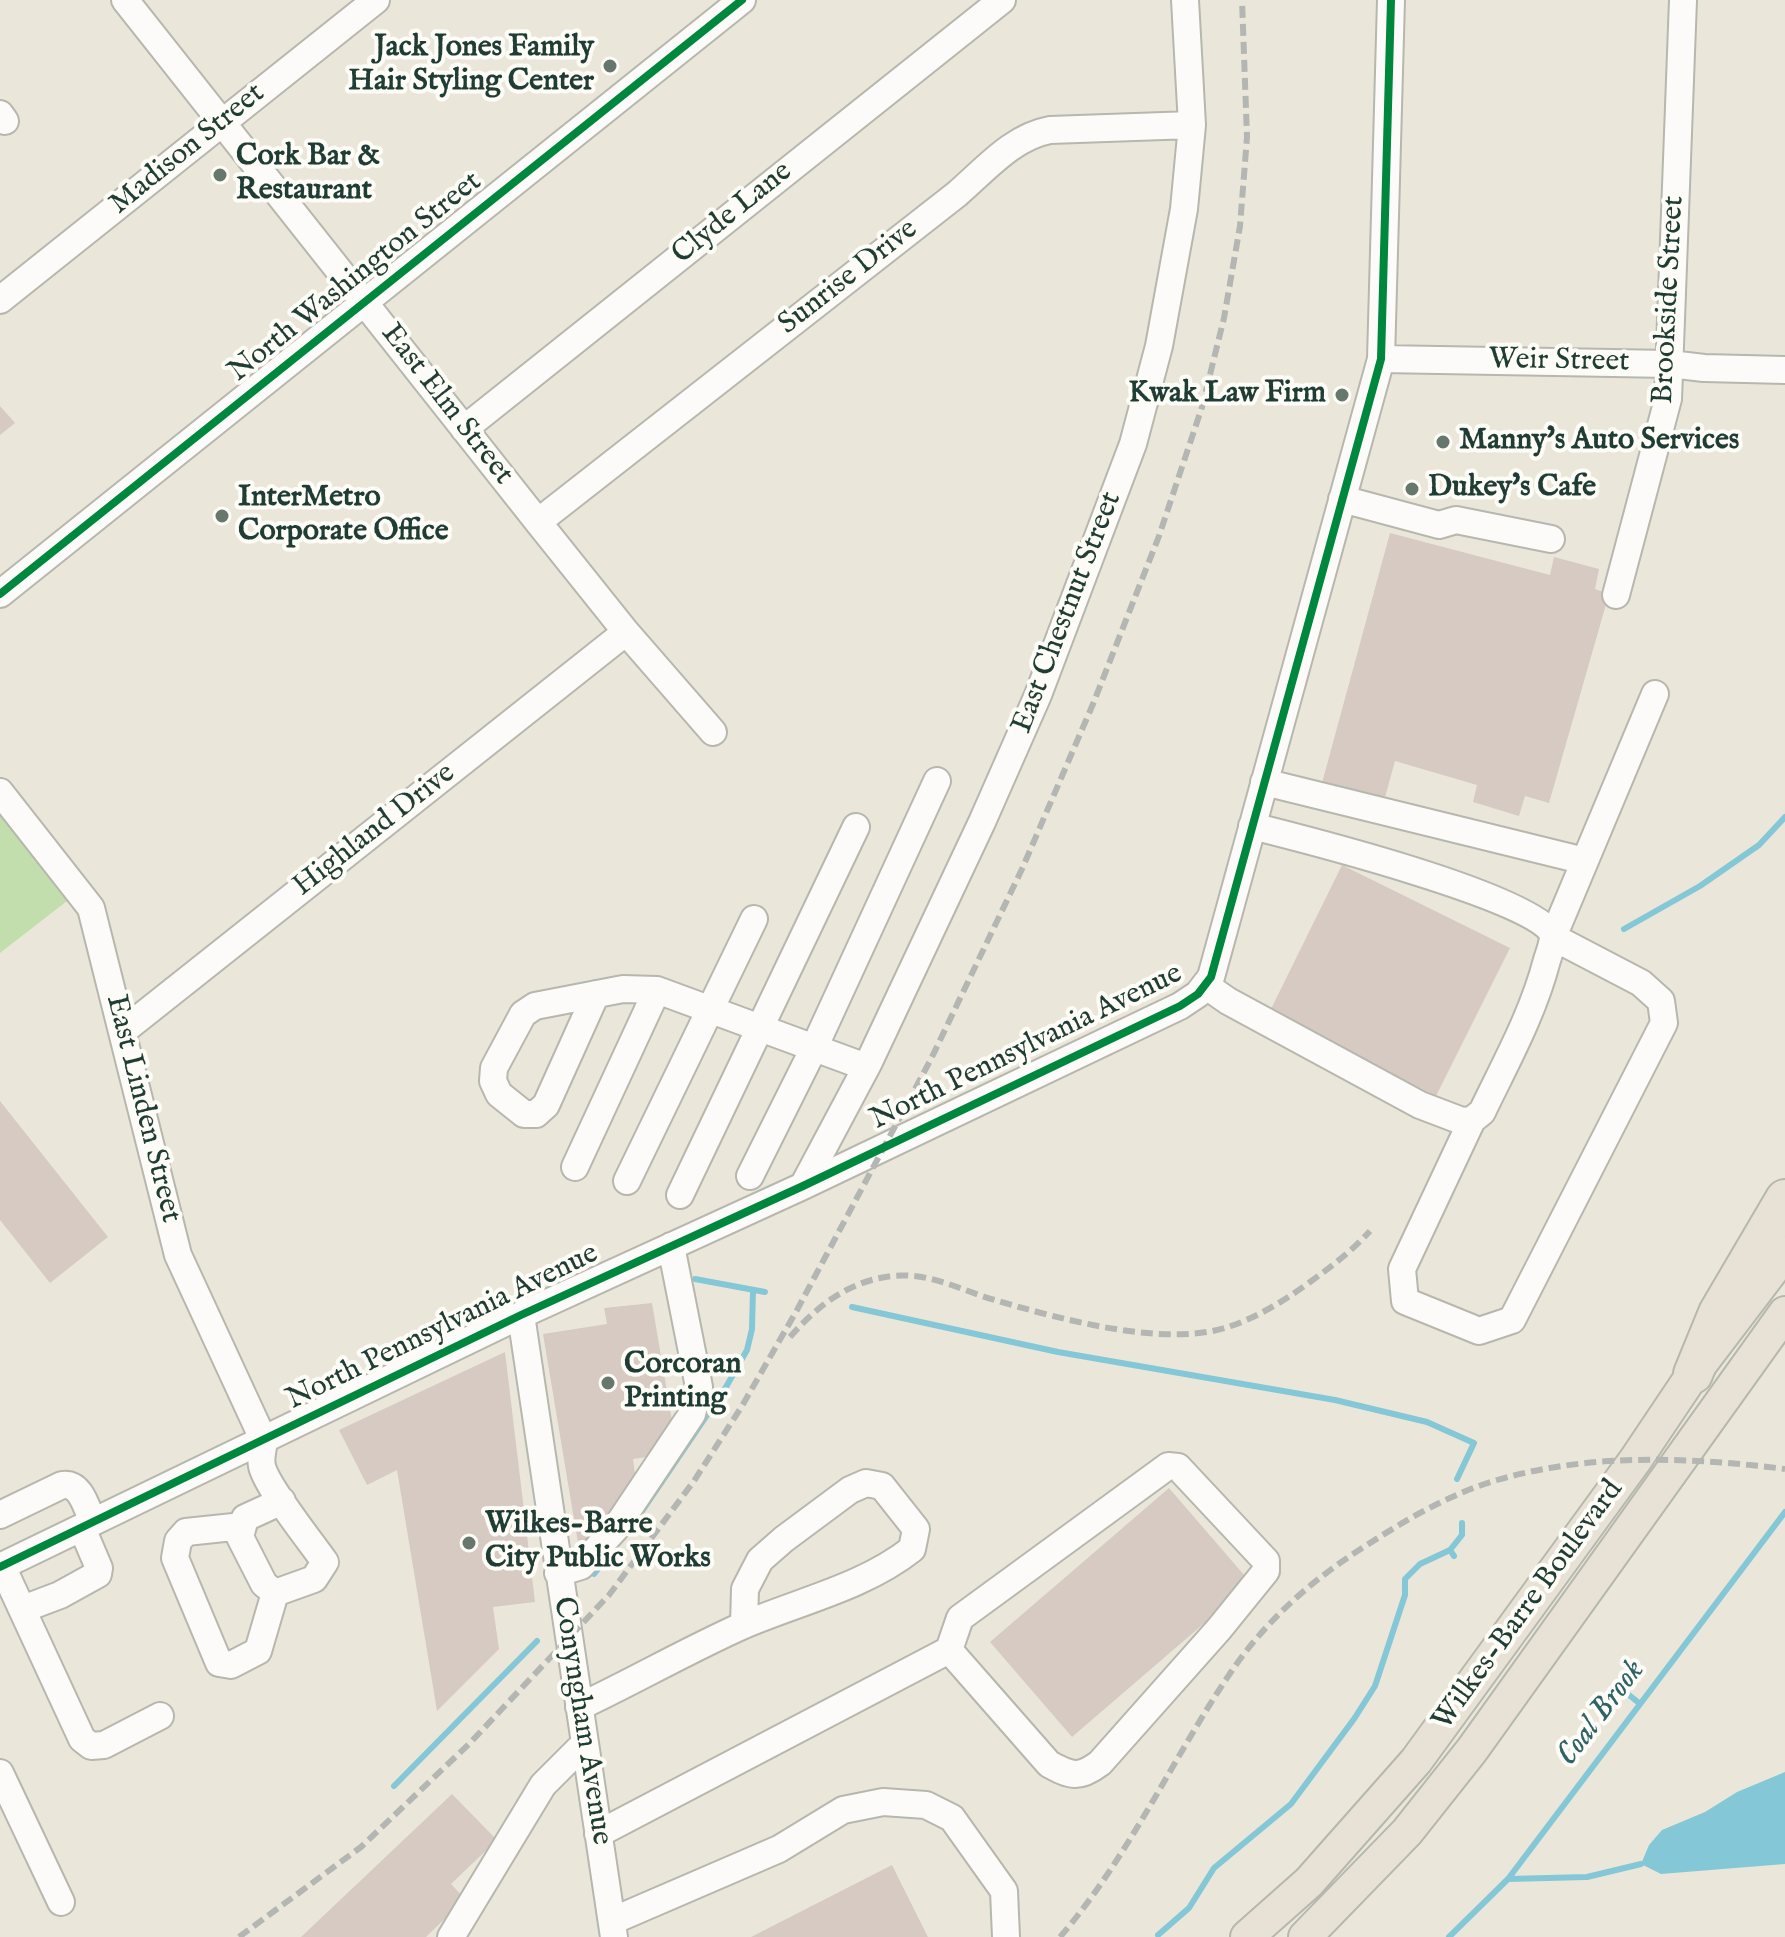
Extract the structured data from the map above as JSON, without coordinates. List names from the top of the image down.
{
  "streets": {
    "main road": ["Wilkes-Barre Boulevard"],
    "street": [
      "Madison Street",
      "Clyde Lane",
      "North Washington Street",
      "Sunrise Drive",
      "Brookside Street",
      "Weir Street",
      "East Elm Street",
      "East Chestnut Street",
      "Highland Drive",
      "North Pennsylvania Avenue",
      "East Linden Street",
      "Conyngham Avenue"
    ]
  },
  "crossings": [
    ["Madison Street", "East Elm Street"],
    ["Clyde Lane", "East Elm Street"],
    ["North Washington Street", "East Elm Street"],
    ["Sunrise Drive", "East Elm Street"],
    ["Sunrise Drive", "East Chestnut Street"],
    ["Brookside Street", "Weir Street"],
    ["Weir Street", "North Pennsylvania Avenue"],
    ["East Elm Street", "Highland Drive"],
    ["East Chestnut Street", "North Pennsylvania Avenue"],
    ["Highland Drive", "East Linden Street"],
    ["North Pennsylvania Avenue", "East Linden Street"],
    ["North Pennsylvania Avenue", "Conyngham Avenue"]
  ],
  "water": ["Coal Brook"],
  "places": [
    "Jack Jones Family Hair Styling Center",
    "Cork Bar & Restaurant",
    "Kwak Law Firm",
    "Manny's Auto Services",
    "Dukey's Cafe",
    "InterMetro Corporate Office",
    "Corcoran Printing",
    "Wilkes-Barre City Public Works"
  ]
}
